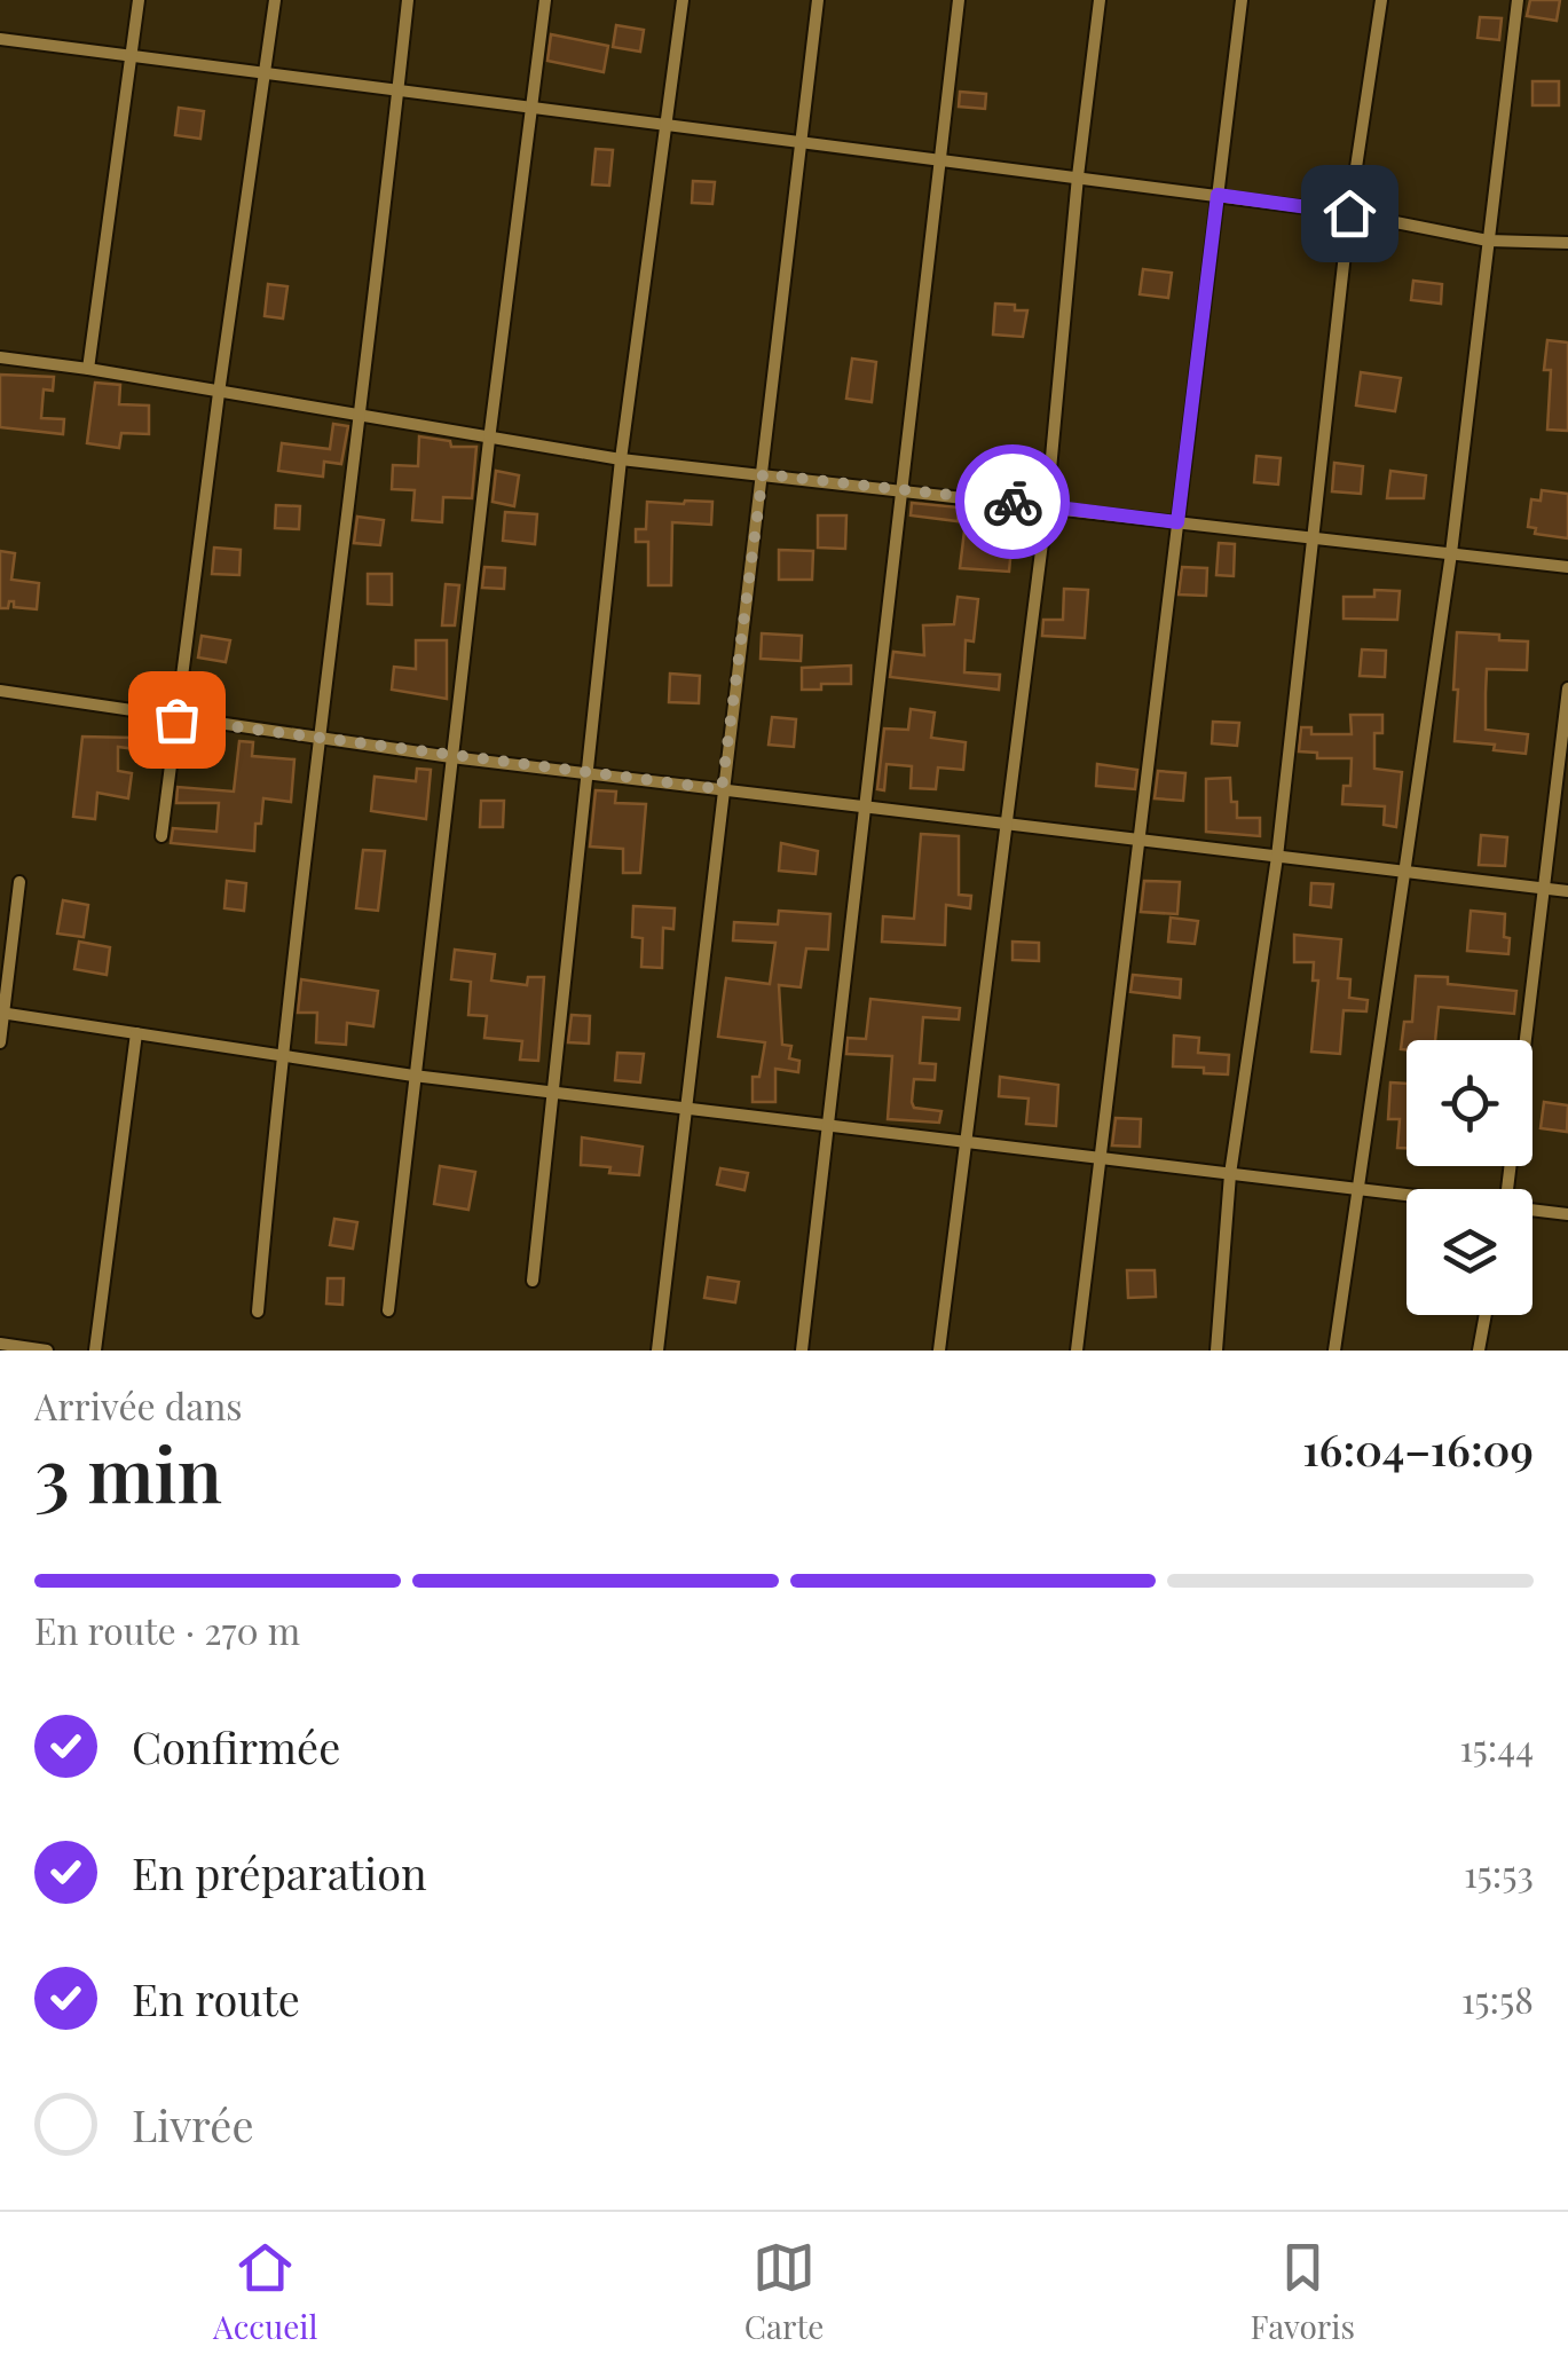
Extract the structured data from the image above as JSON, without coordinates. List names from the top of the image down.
{
  "page": {
    "heading": ["3 min", "Arrivée dans", "16:04–16:09"],
    "bar": "En route · 270 m",
    "list": [
      ["Confirmée", "15:44"],
      ["En préparation", "15:53"],
      ["En route", "15:58"],
      "Livrée"
    ],
    "tabs": ["Accueil", "Carte", "Favoris"]
  }
}
